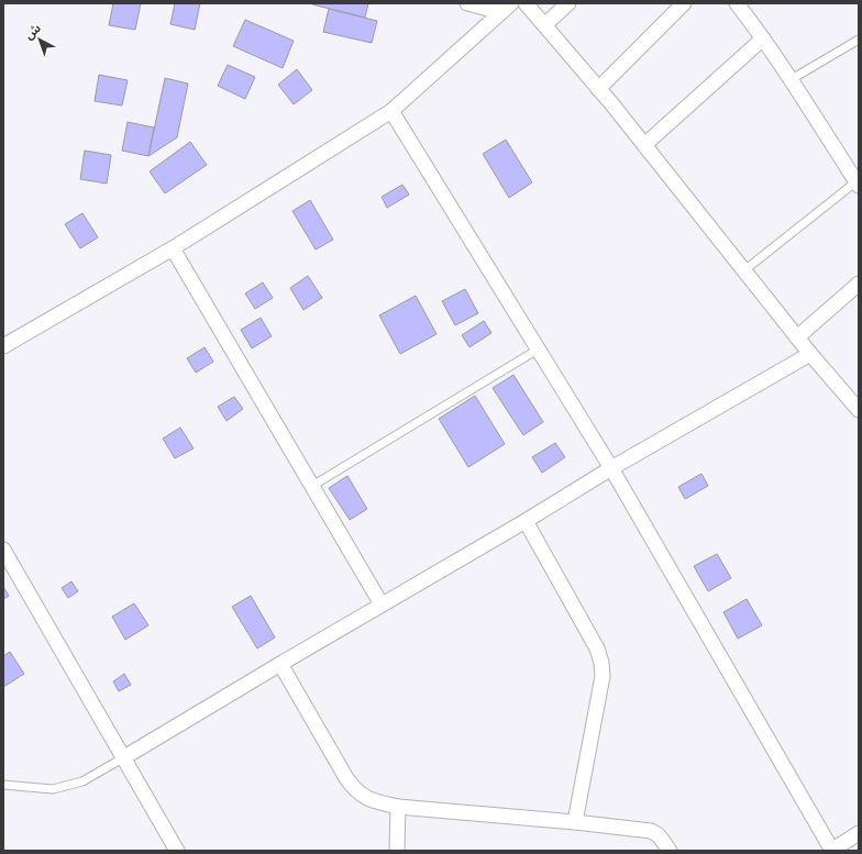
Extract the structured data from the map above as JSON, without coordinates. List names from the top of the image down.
{
  "north": "top left"
}
